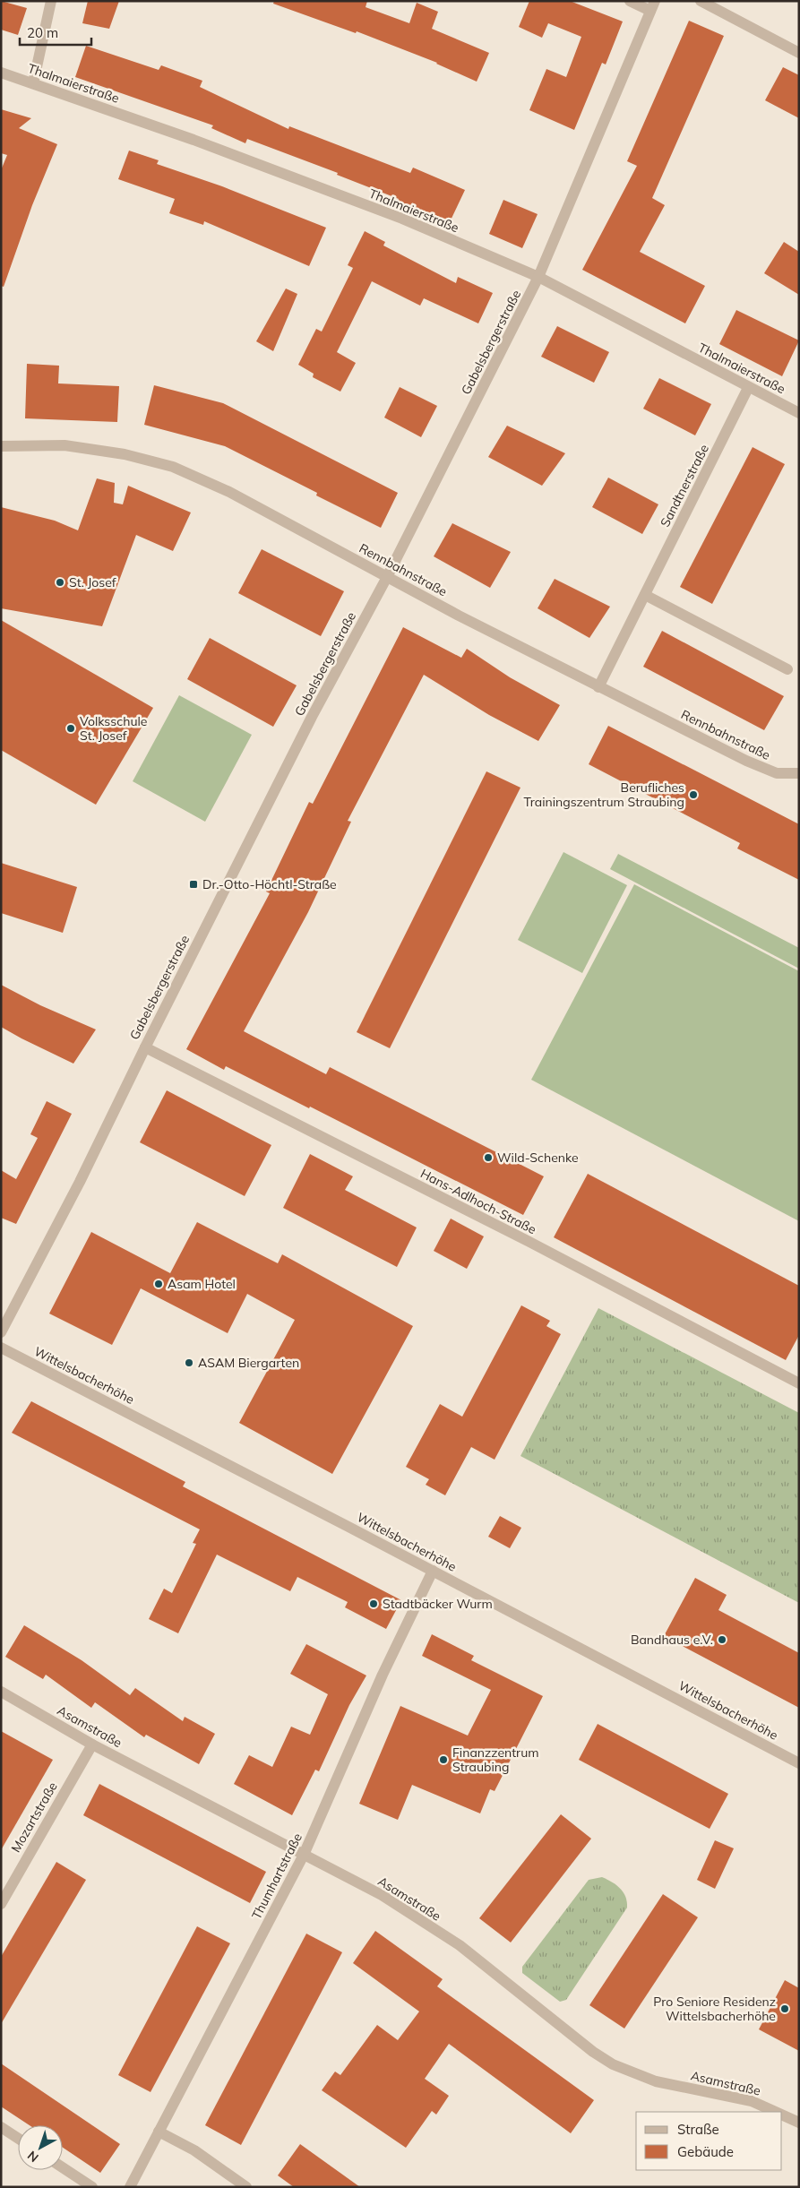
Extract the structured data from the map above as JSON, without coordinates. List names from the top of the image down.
{
  "streets": {
    "street": [
      "Thalmaierstraße",
      "Gabelsbergerstraße",
      "Sandtnerstraße",
      "Rennbahnstraße",
      "Hans-Adlhoch-Straße",
      "Wittelsbacherhöhe",
      "Asamstraße",
      "Mozartstraße",
      "Thumhartstraße"
    ]
  },
  "crossings": [
    ["Thalmaierstraße", "Gabelsbergerstraße"],
    ["Thalmaierstraße", "Sandtnerstraße"],
    ["Gabelsbergerstraße", "Rennbahnstraße"],
    ["Gabelsbergerstraße", "Hans-Adlhoch-Straße"],
    ["Sandtnerstraße", "Rennbahnstraße"],
    ["Wittelsbacherhöhe", "Thumhartstraße"],
    ["Asamstraße", "Mozartstraße"],
    ["Asamstraße", "Thumhartstraße"]
  ],
  "places": {
    "other": [
      "St. Josef",
      "Volksschule St. Josef",
      "Berufliches Trainingszentrum Straubing",
      "Wild-Schenke",
      "Asam Hotel",
      "ASAM Biergarten",
      "Stadtbäcker Wurm",
      "Bandhaus e.V.",
      "Finanzzentrum Straubing",
      "Pro Seniore Residenz Wittelsbacherhöhe"
    ],
    "transit": ["Dr.-Otto-Höchtl-Straße"]
  },
  "legend": ["Straße", "Gebäude"],
  "scale_bar": "20 m",
  "north": "bottom left"
}
